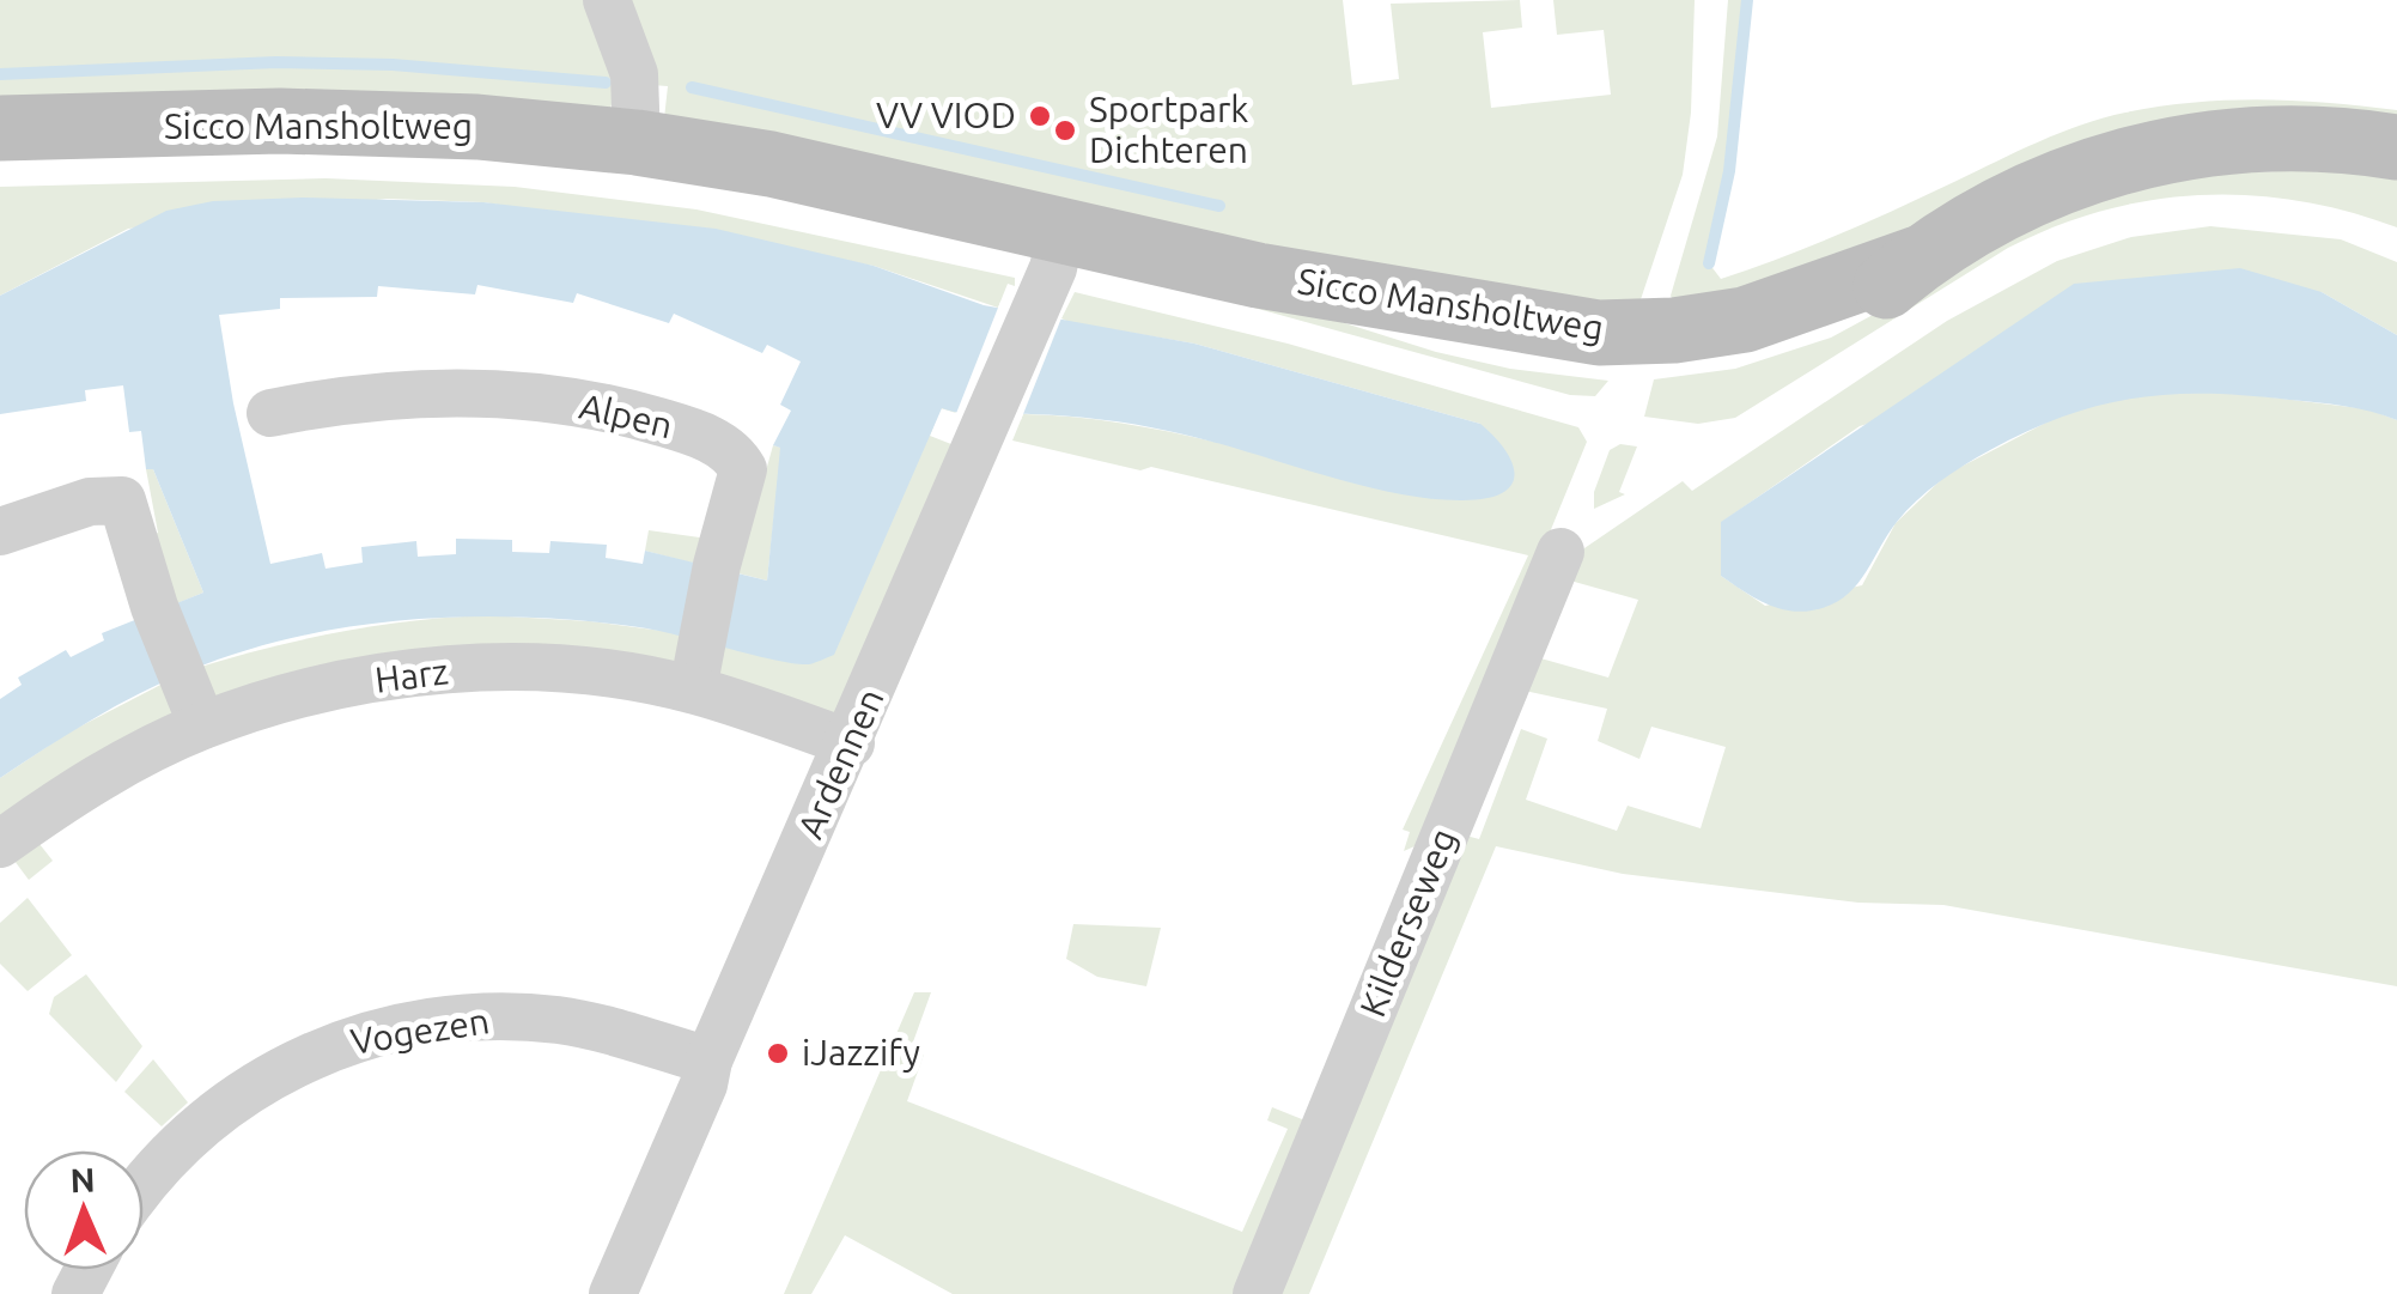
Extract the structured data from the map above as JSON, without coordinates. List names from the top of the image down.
{
  "streets": {
    "street": [
      "Sicco Mansholtweg",
      "Alpen",
      "Harz",
      "Ardennen",
      "Kilderseweg",
      "Vogezen"
    ]
  },
  "crossings": [
    ["Sicco Mansholtweg", "Ardennen"],
    ["Alpen", "Harz"],
    ["Harz", "Ardennen"],
    ["Ardennen", "Vogezen"]
  ],
  "places": ["VV VIOD", "Sportpark Dichteren", "iJazzify"],
  "north": "top"
}
